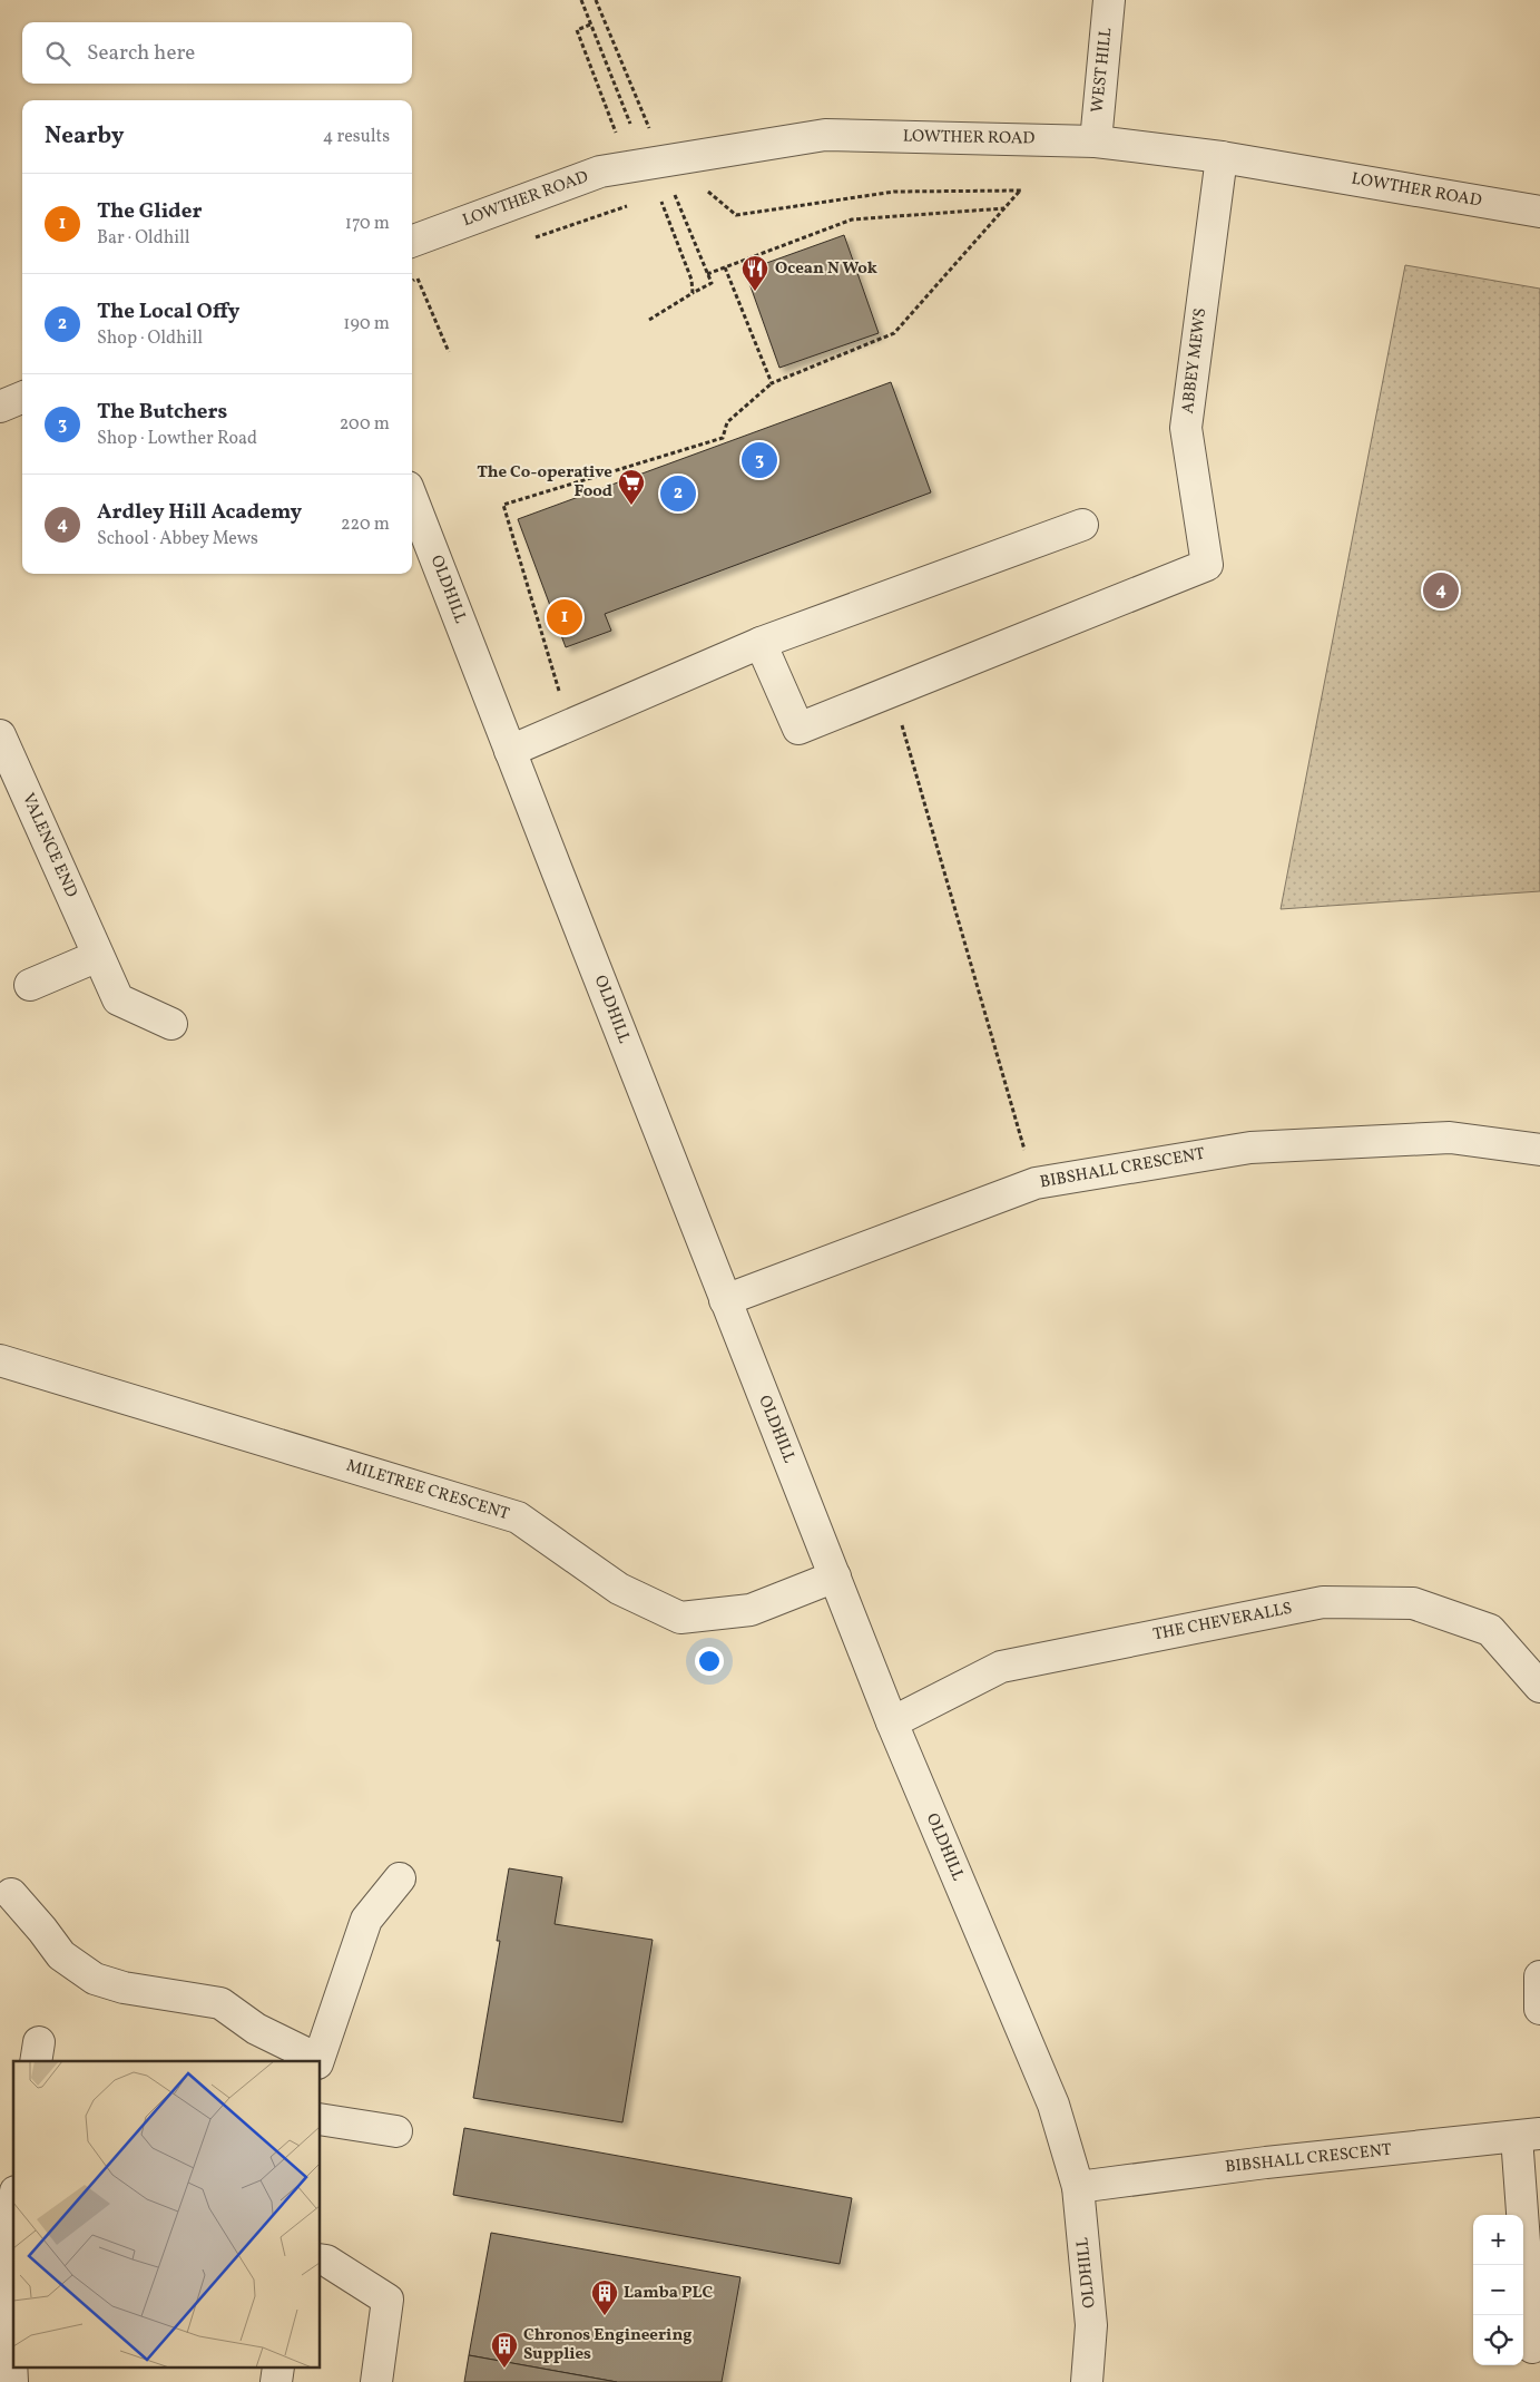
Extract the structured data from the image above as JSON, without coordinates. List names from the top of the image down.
{
  "streets": {
    "street": [
      "WEST HILL",
      "LOWTHER ROAD",
      "ABBEY MEWS",
      "OLDHILL",
      "VALENCE END",
      "BIBSHALL CRESCENT",
      "MILETREE CRESCENT",
      "THE CHEVERALLS"
    ]
  },
  "crossings": [
    ["WEST HILL", "LOWTHER ROAD"],
    ["LOWTHER ROAD", "ABBEY MEWS"],
    ["OLDHILL", "BIBSHALL CRESCENT"],
    ["OLDHILL", "MILETREE CRESCENT"],
    ["OLDHILL", "THE CHEVERALLS"]
  ],
  "places": {
    "restaurant": ["Ocean N Wok"],
    "supermarket": ["The Co-operative Food"],
    "building": ["Lamba PLC", "Chronos Engineering Supplies"]
  },
  "page": {
    "search": "Search here",
    "heading": ["Nearby", "4 results"],
    "list": [
      {
        "mark": "1",
        "name": "The Glider",
        "note": "Bar · Oldhill",
        "value": "170 m"
      },
      {
        "mark": "2",
        "name": "The Local Offy",
        "note": "Shop · Oldhill",
        "value": "190 m"
      },
      {
        "mark": "3",
        "name": "The Butchers",
        "note": "Shop · Lowther Road",
        "value": "200 m"
      },
      {
        "mark": "4",
        "name": "Ardley Hill Academy",
        "note": "School · Abbey Mews",
        "value": "220 m"
      }
    ],
    "pins": [
      "3",
      "2",
      "4",
      "1"
    ],
    "map_buttons": ["+", "−"]
  }
}
